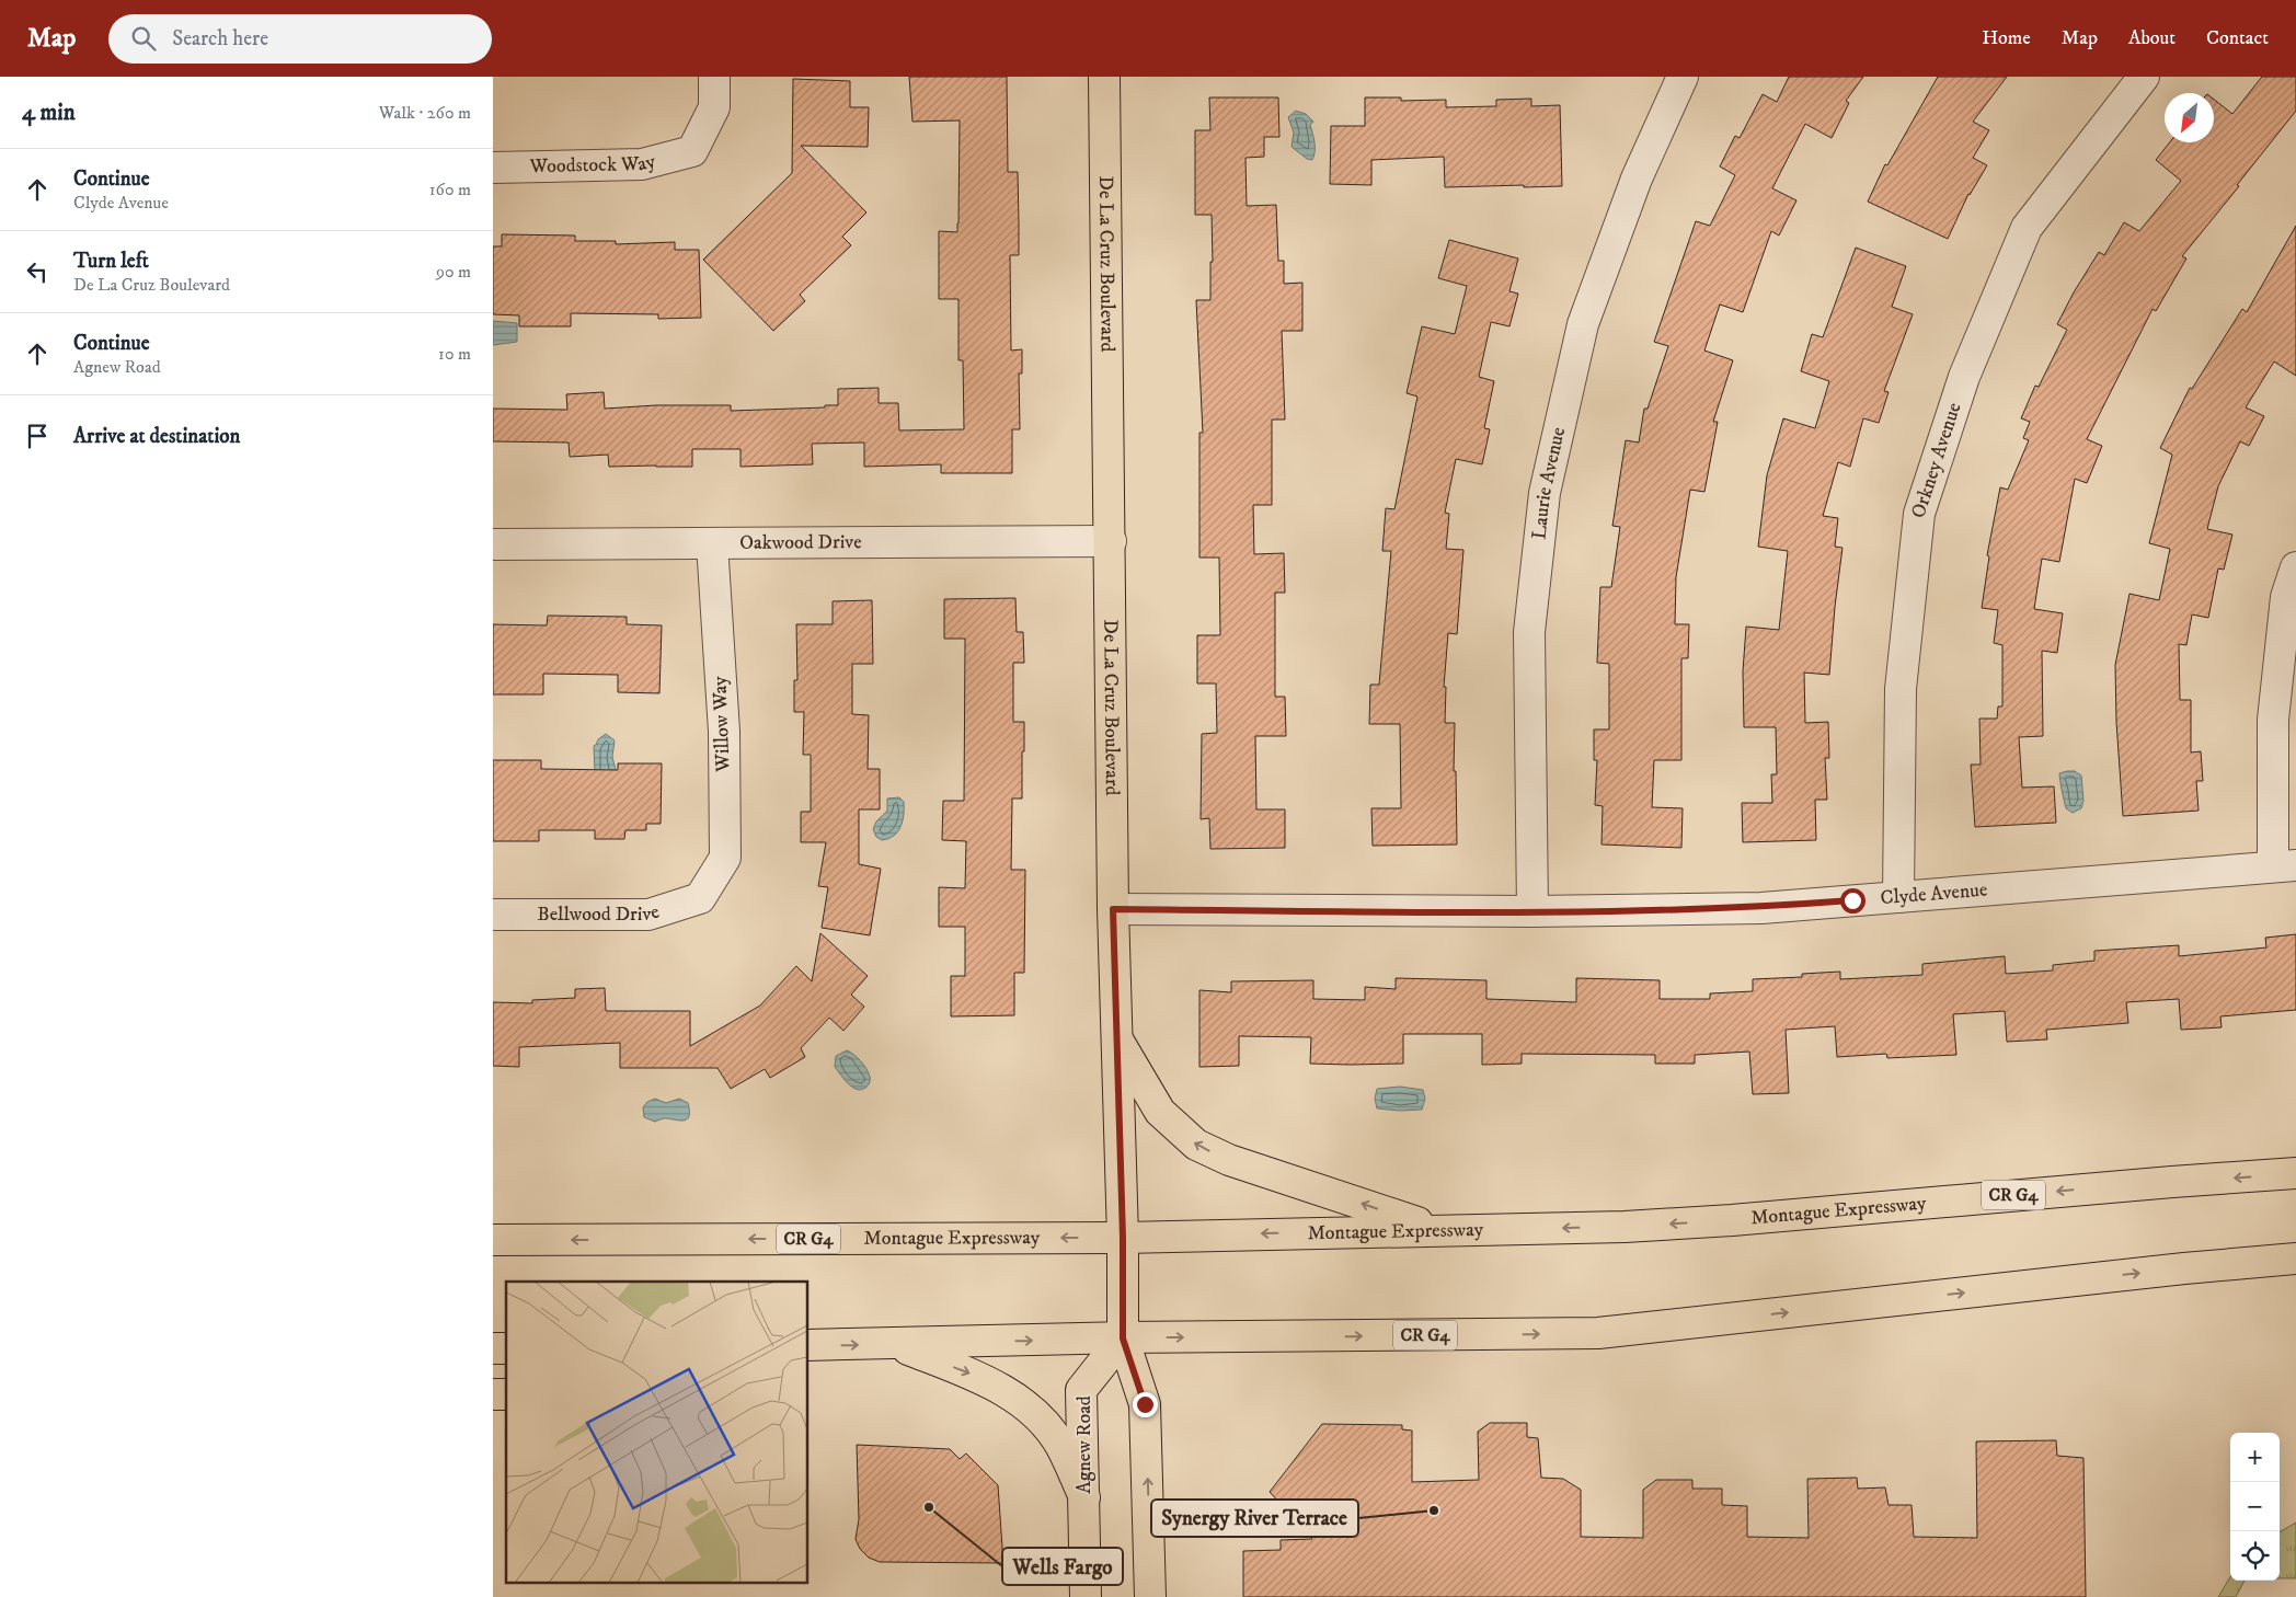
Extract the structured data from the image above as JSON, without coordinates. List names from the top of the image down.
{
  "streets": {
    "main road": [
      "De La Cruz Boulevard",
      "CR G4",
      "Montague Expressway",
      "Agnew Road"
    ],
    "street": [
      "Woodstock Way",
      "Orkney Avenue",
      "Laurie Avenue",
      "Oakwood Drive",
      "Willow Way",
      "Clyde Avenue",
      "Bellwood Drive"
    ]
  },
  "crossings": [
    ["De La Cruz Boulevard", "Oakwood Drive"],
    ["De La Cruz Boulevard", "Clyde Avenue"],
    ["De La Cruz Boulevard", "CR G4"],
    ["De La Cruz Boulevard", "Montague Expressway"],
    ["De La Cruz Boulevard", "Agnew Road"],
    ["Orkney Avenue", "Clyde Avenue"],
    ["Laurie Avenue", "Clyde Avenue"],
    ["Oakwood Drive", "Willow Way"],
    ["Willow Way", "Bellwood Drive"],
    ["CR G4", "Agnew Road"]
  ],
  "places": ["Wells Fargo", "Synergy River Terrace"],
  "north": "bottom left",
  "page": {
    "header": "Map",
    "search": "Search here",
    "nav": [
      "Home",
      "Map",
      "About",
      "Contact"
    ],
    "heading": ["4 min", "Walk · 260 m"],
    "list": [
      ["Continue", "Clyde Avenue", "160 m"],
      ["Turn left", "De La Cruz Boulevard", "90 m"],
      ["Continue", "Agnew Road", "10 m"],
      "Arrive at destination"
    ],
    "map_buttons": ["+", "−"]
  }
}
